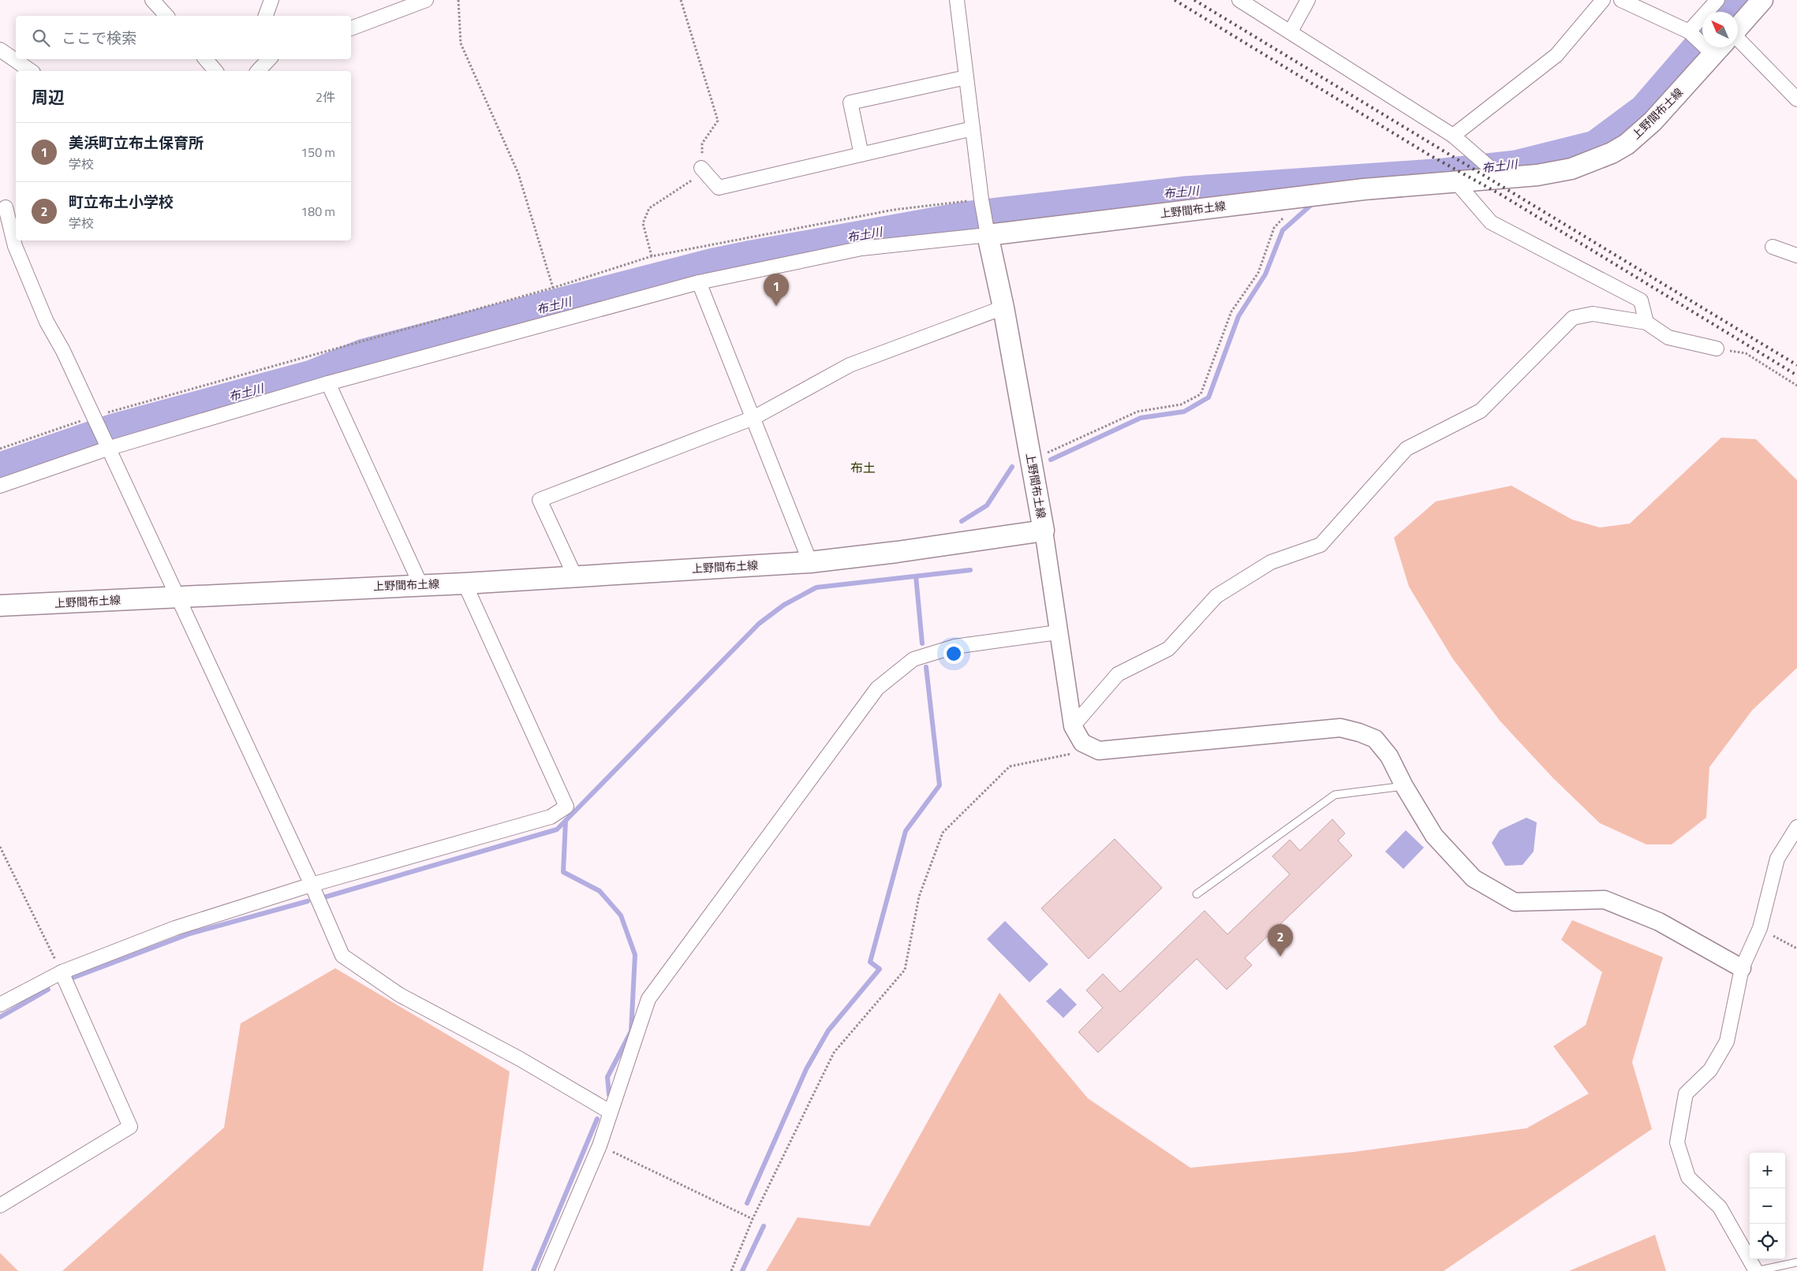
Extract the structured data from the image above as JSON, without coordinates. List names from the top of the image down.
{
  "streets": {
    "main road": ["上野間布土線"]
  },
  "districts": ["布土"],
  "water": ["布土川"],
  "north": "top left",
  "page": {
    "search": "ここで検索",
    "heading": ["周辺", "2件"],
    "list": [
      {
        "mark": "1",
        "name": "美浜町立布土保育所",
        "note": "学校",
        "value": "150 m"
      },
      {
        "mark": "2",
        "name": "町立布土小学校",
        "note": "学校",
        "value": "180 m"
      }
    ],
    "pins": ["1", "2"],
    "map_buttons": ["+", "−"]
  }
}
